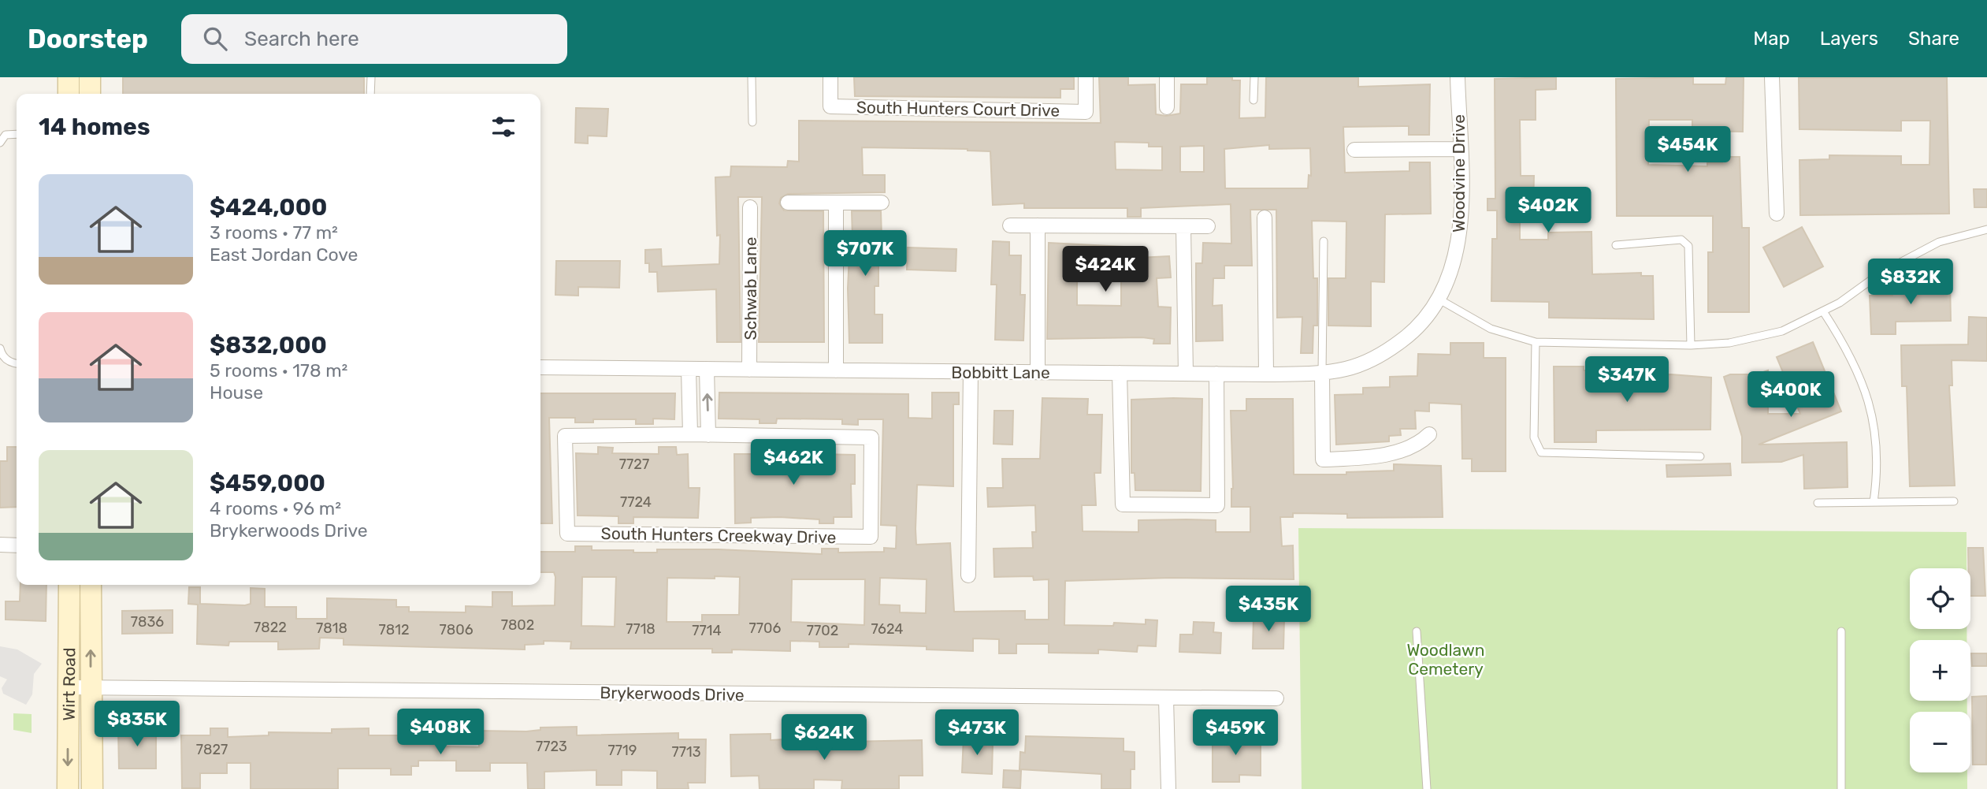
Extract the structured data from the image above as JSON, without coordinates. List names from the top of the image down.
{
  "streets": {
    "main road": ["Wirt Road"],
    "street": [
      "South Hunters Court Drive",
      "Woodvine Drive",
      "Schwab Lane",
      "Bobbitt Lane",
      "South Hunters Creekway Drive",
      "Brykerwoods Drive"
    ]
  },
  "crossings": [
    ["Woodvine Drive", "Bobbitt Lane"],
    ["Schwab Lane", "Bobbitt Lane"],
    ["Wirt Road", "Brykerwoods Drive"]
  ],
  "parks": ["Woodlawn Cemetery"],
  "house_numbers": [
    "7727",
    "7724",
    "7836",
    "7802",
    "7822",
    "7818",
    "7706",
    "7718",
    "7624",
    "7812",
    "7806",
    "7714",
    "7702",
    "7723",
    "7827",
    "7719",
    "7713"
  ],
  "page": {
    "header": "Doorstep",
    "search": "Search here",
    "nav": ["Map", "Layers", "Share"],
    "heading": "14 homes",
    "price": [
      "$454K",
      "$402K",
      "$707K",
      "$424K",
      "$832K",
      "$347K",
      "$400K",
      "$462K",
      "$435K",
      "$835K",
      "$408K",
      "$473K",
      "$459K",
      "$624K"
    ],
    "list": [
      {
        "name": "$424,000",
        "note": "3 rooms · 77 m² · East Jordan Cove"
      },
      {
        "name": "$832,000",
        "note": "5 rooms · 178 m² · House"
      },
      {
        "name": "$459,000",
        "note": "4 rooms · 96 m² · Brykerwoods Drive"
      }
    ],
    "map_buttons": ["+", "−"]
  }
}
